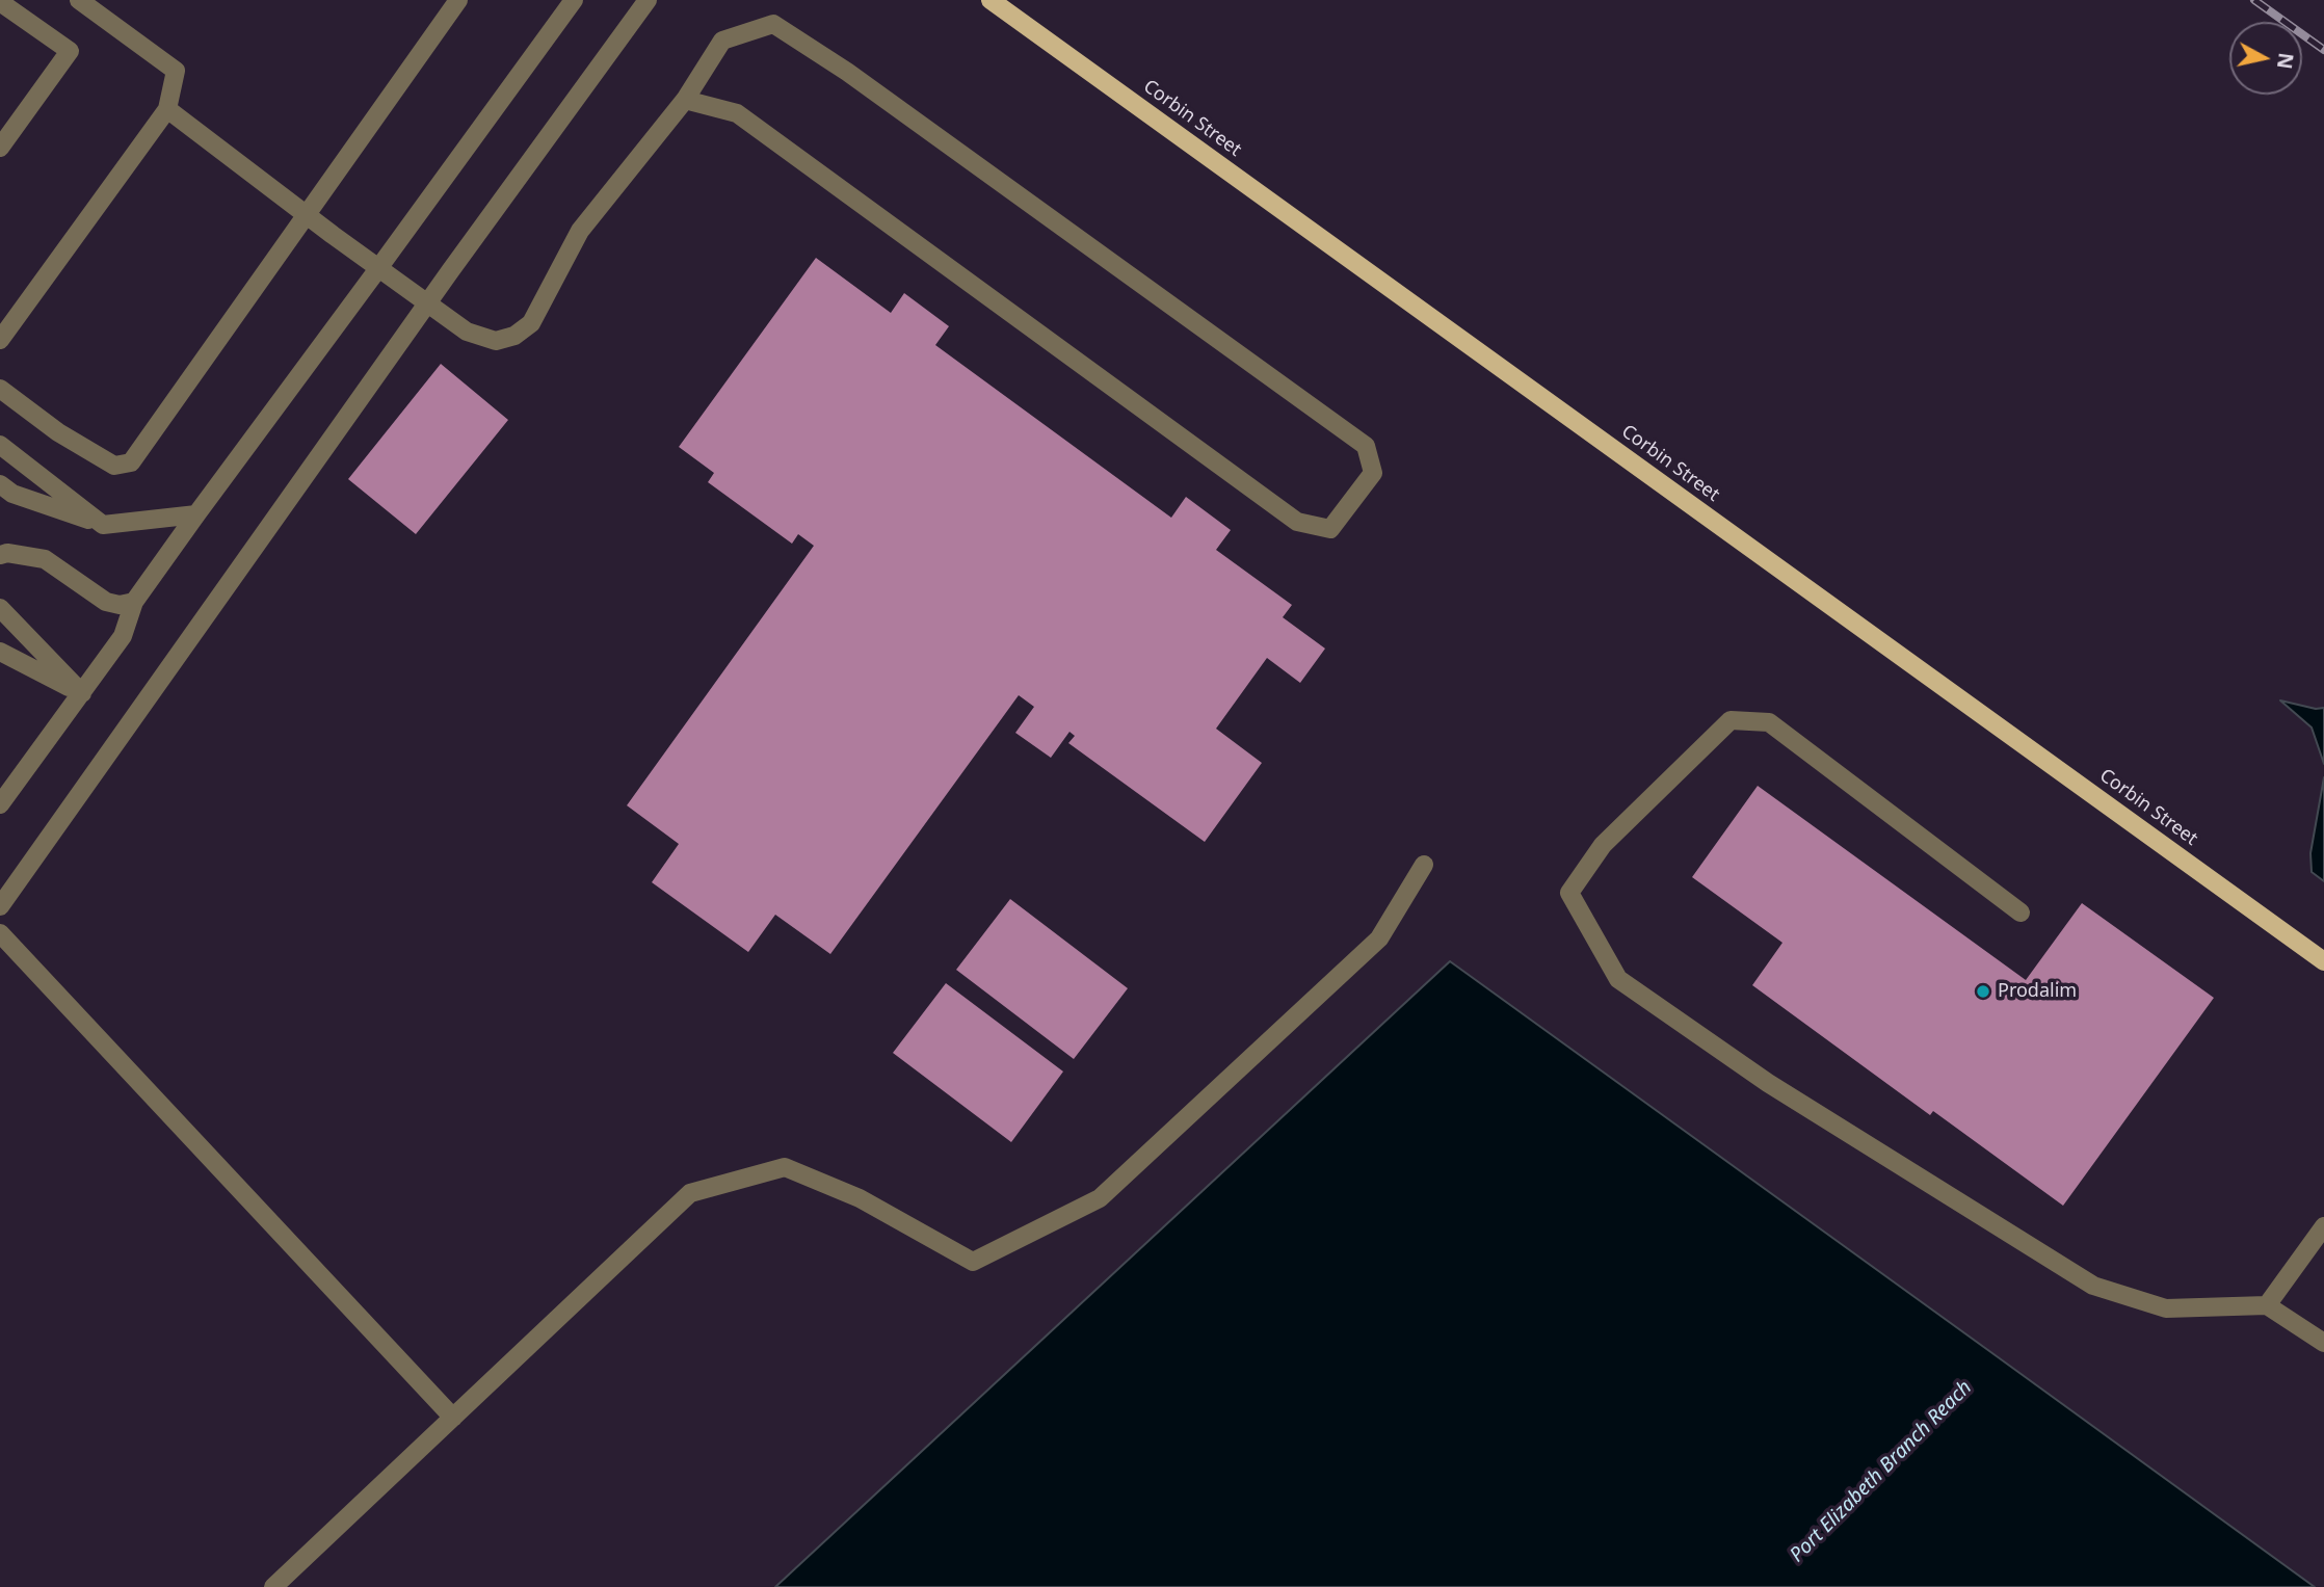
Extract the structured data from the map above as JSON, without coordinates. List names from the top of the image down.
{
  "streets": {
    "main road": ["Corbin Street"]
  },
  "water": ["Port Elizabeth Branch Reach"],
  "places": ["Prodalim"],
  "north": "right"
}
